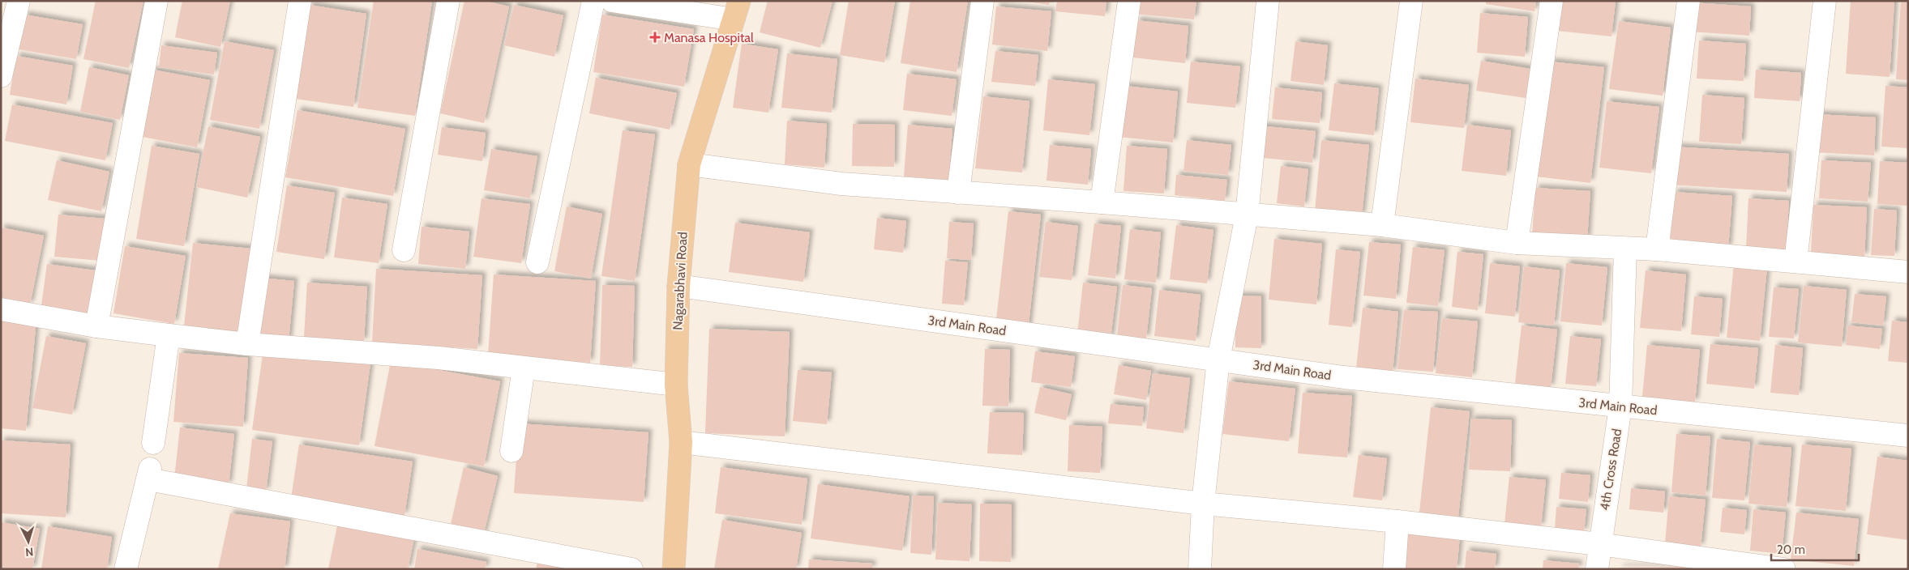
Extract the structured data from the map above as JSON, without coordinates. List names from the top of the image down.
{
  "streets": {
    "main road": ["Nagarabhavi Road"],
    "street": ["3rd Main Road", "4th Cross Road"]
  },
  "crossings": [
    ["Nagarabhavi Road", "3rd Main Road"],
    ["3rd Main Road", "4th Cross Road"]
  ],
  "places": {
    "health": ["Manasa Hospital"]
  },
  "scale_bar": "20 m",
  "north": "bottom"
}
